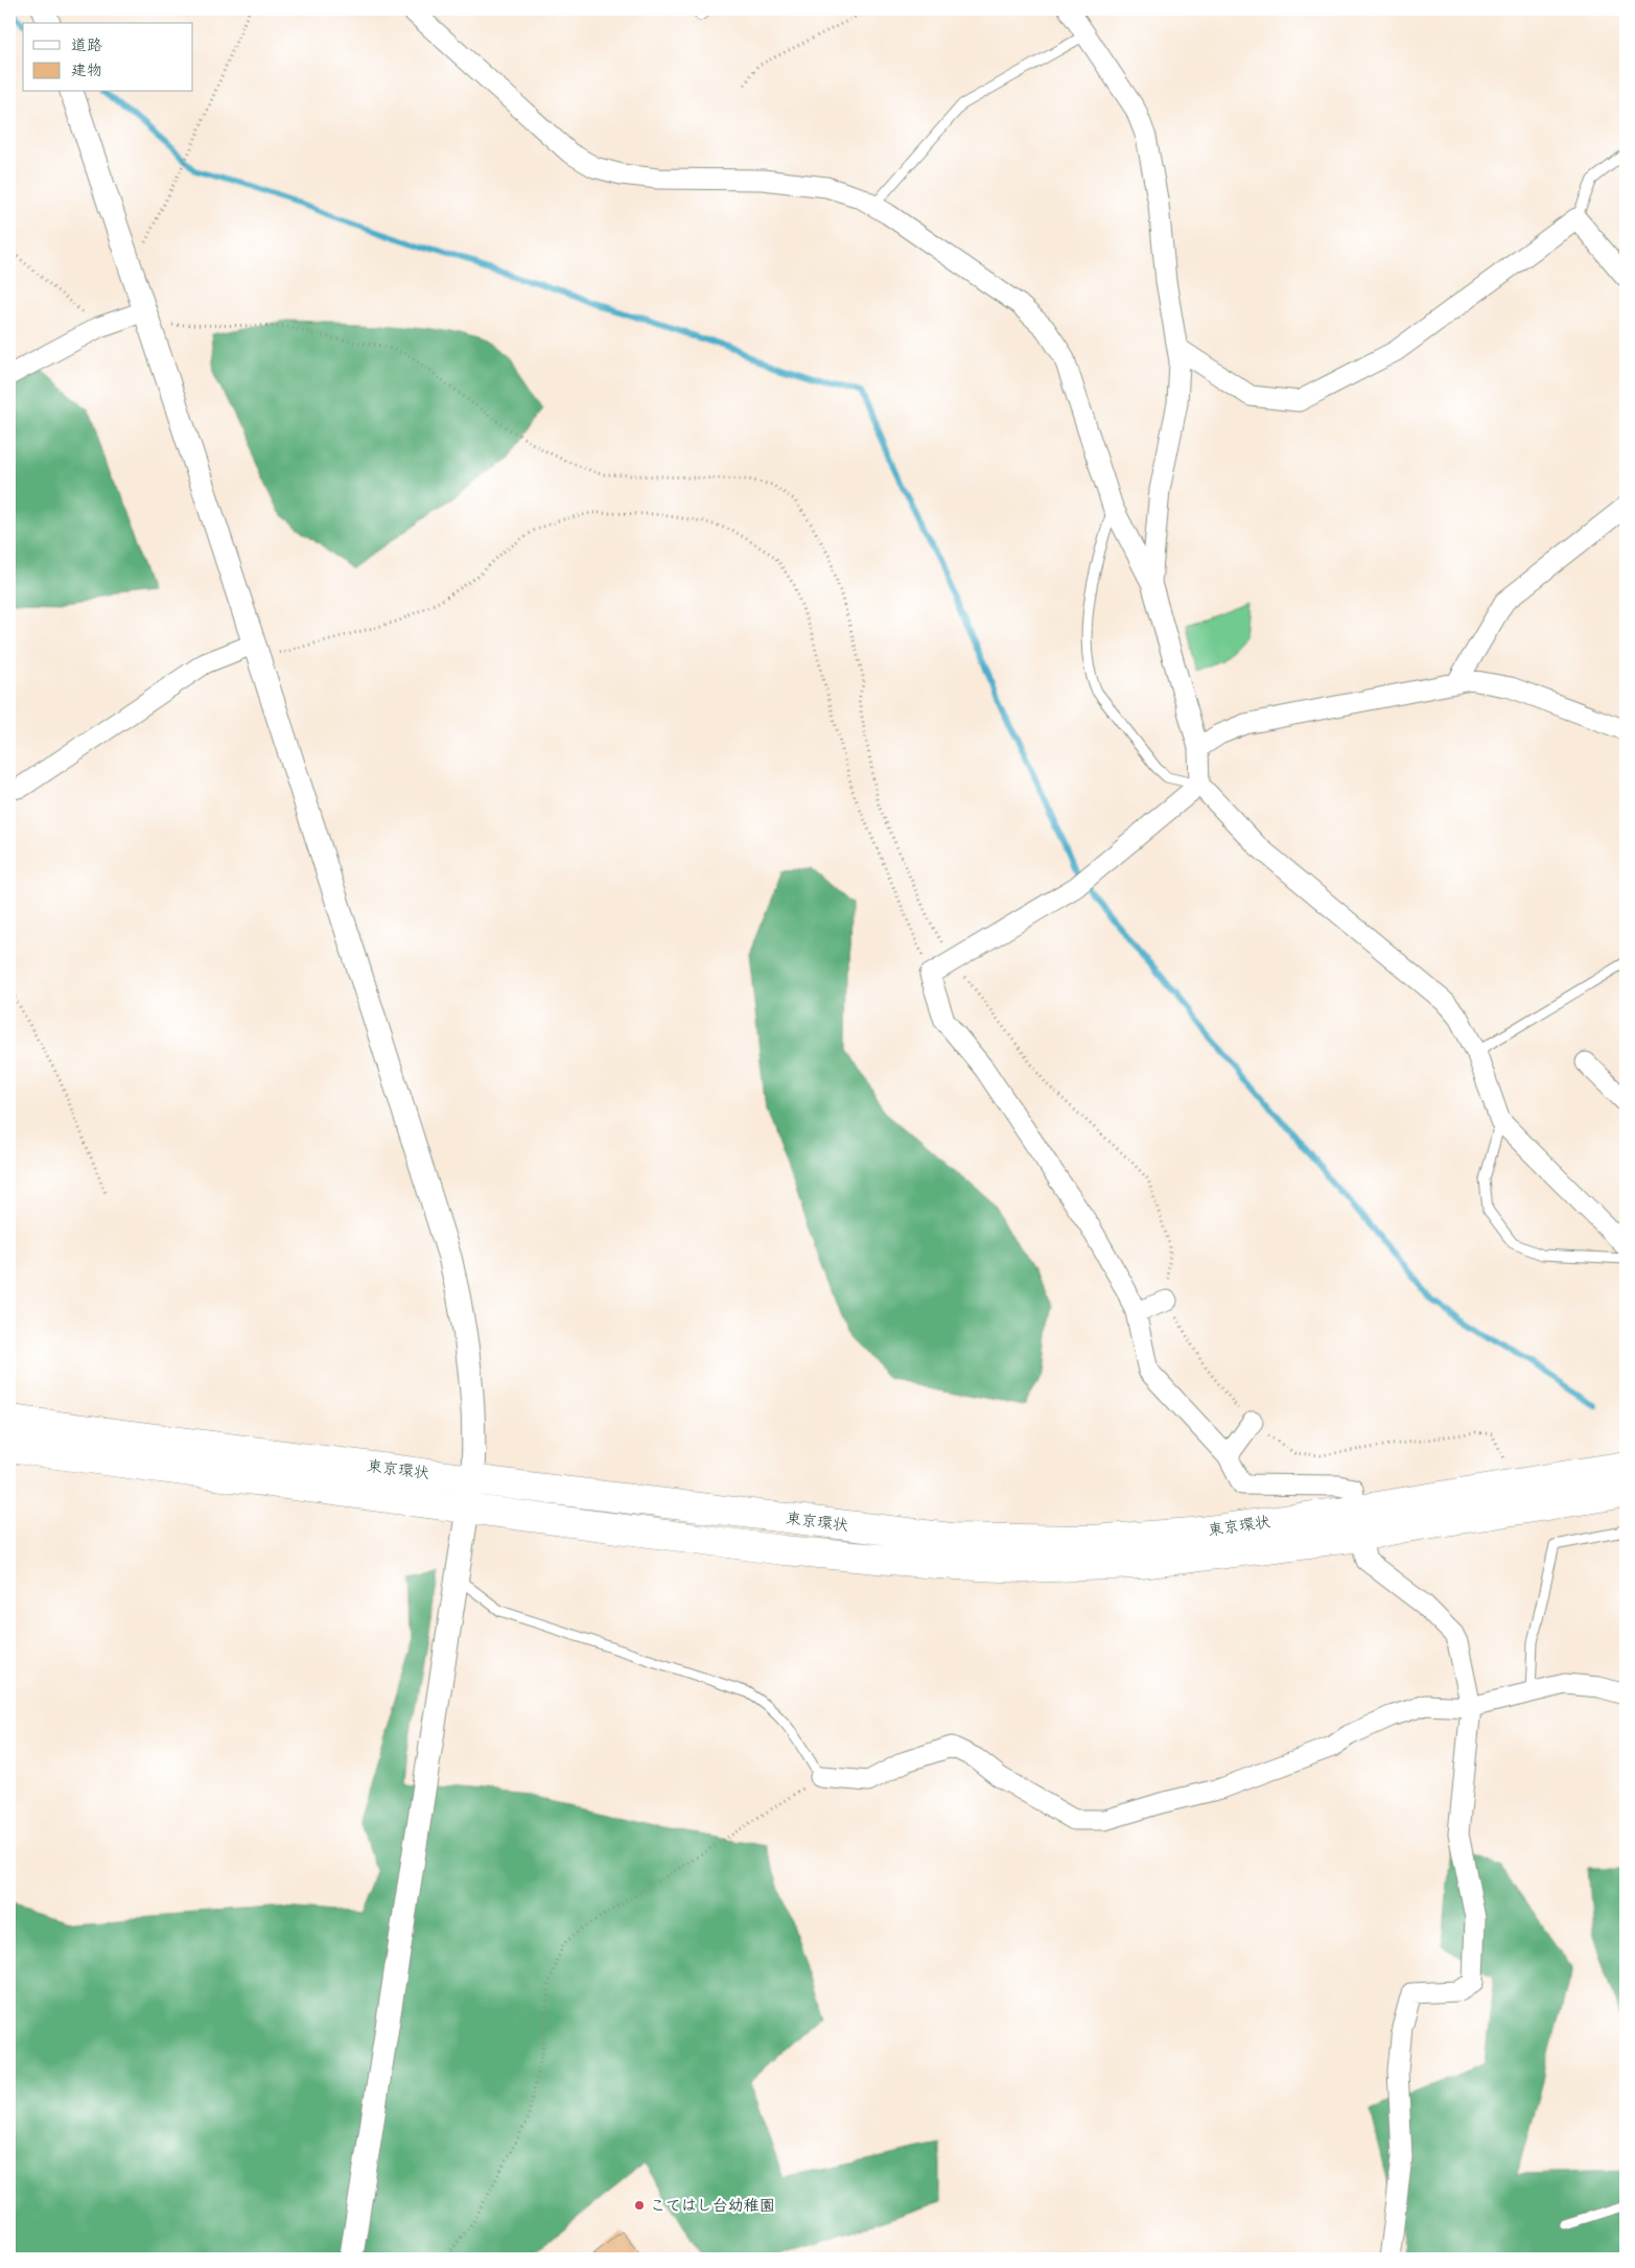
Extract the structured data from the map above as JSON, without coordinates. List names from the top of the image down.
{
  "streets": {
    "highway": ["東京環状"]
  },
  "places": ["こてはし台幼稚園"],
  "legend": ["道路", "建物"]
}
